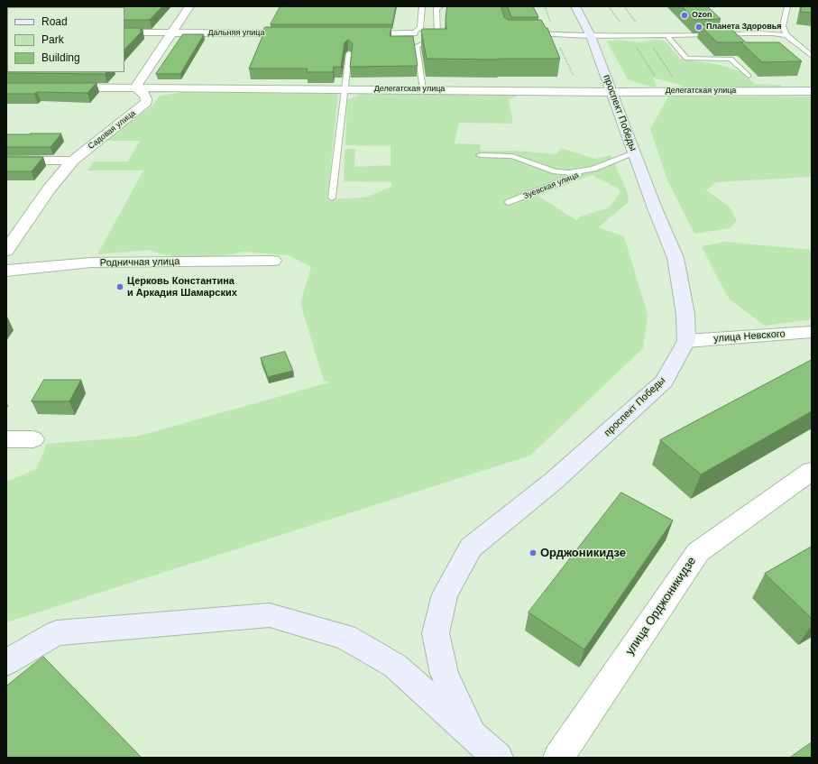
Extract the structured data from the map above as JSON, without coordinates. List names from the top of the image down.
{
  "streets": {
    "street": [
      "Дальняя улица",
      "Делегатская улица",
      "проспект Победы",
      "Садовая улица",
      "Родничная улица",
      "улица Невского",
      "улица Орджоникидзе"
    ],
    "lane": ["Зуевская улица"]
  },
  "crossings": [
    ["Делегатская улица", "проспект Победы"],
    ["Делегатская улица", "Садовая улица"],
    ["проспект Победы", "Зуевская улица"],
    ["проспект Победы", "улица Невского"]
  ],
  "places": [
    "Ozon",
    "Планета Здоровья",
    "Церковь Константина и Аркадия Шамарских",
    "Орджоникидзе"
  ],
  "legend": ["Road", "Park", "Building"]
}
